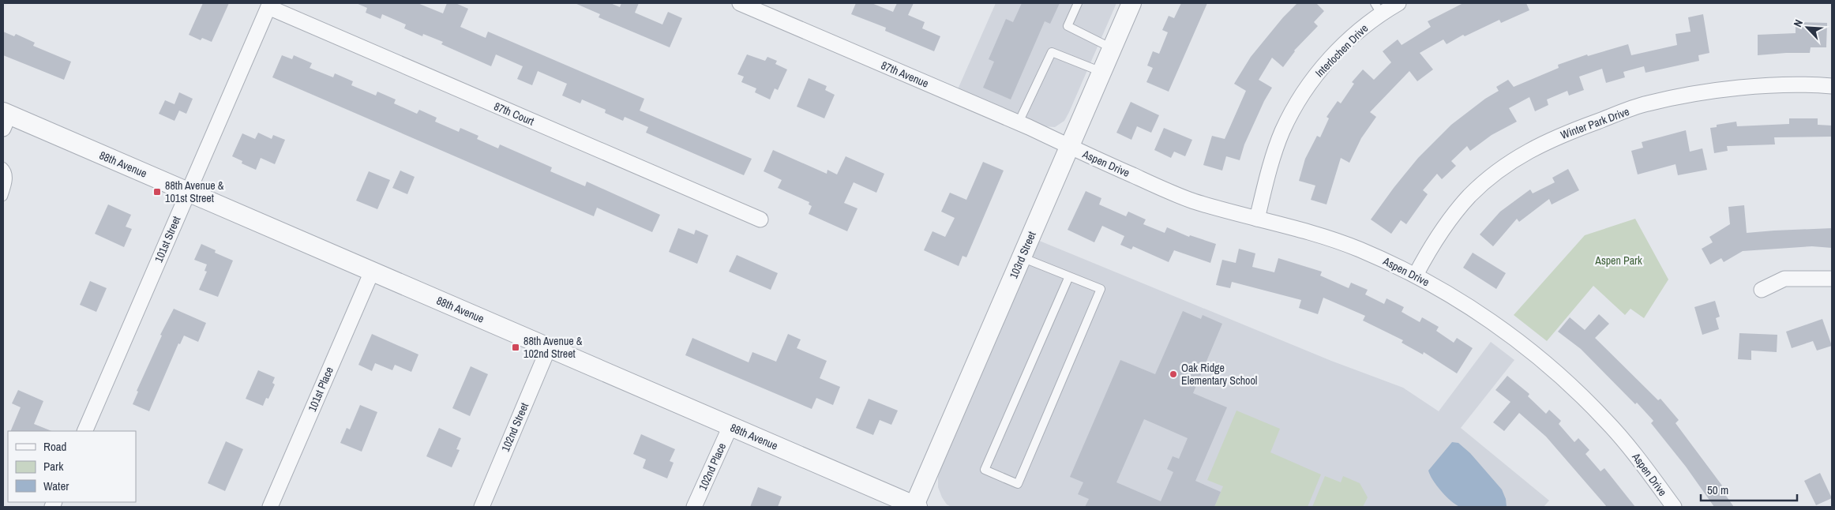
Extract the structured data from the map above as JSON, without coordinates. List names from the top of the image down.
{
  "streets": {
    "street": [
      "Interlochen Drive",
      "87th Avenue",
      "87th Court",
      "Winter Park Drive",
      "Aspen Drive",
      "88th Avenue",
      "101st Street",
      "103rd Street",
      "101st Place",
      "102nd Street",
      "102nd Place"
    ]
  },
  "crossings": [
    ["Interlochen Drive", "Aspen Drive"],
    ["87th Avenue", "Aspen Drive"],
    ["87th Avenue", "103rd Street"],
    ["87th Court", "101st Street"],
    ["Winter Park Drive", "Aspen Drive"],
    ["Aspen Drive", "103rd Street"],
    ["88th Avenue", "101st Street"],
    ["88th Avenue", "103rd Street"],
    ["88th Avenue", "101st Place"],
    ["88th Avenue", "102nd Street"],
    ["88th Avenue", "102nd Place"]
  ],
  "parks": ["Aspen Park"],
  "places": {
    "transit": ["88th Avenue & 101st Street", "88th Avenue & 102nd Street"],
    "other": ["Oak Ridge Elementary School"]
  },
  "legend": ["Road", "Park", "Water"],
  "scale_bar": "50 m",
  "north": "top left"
}
